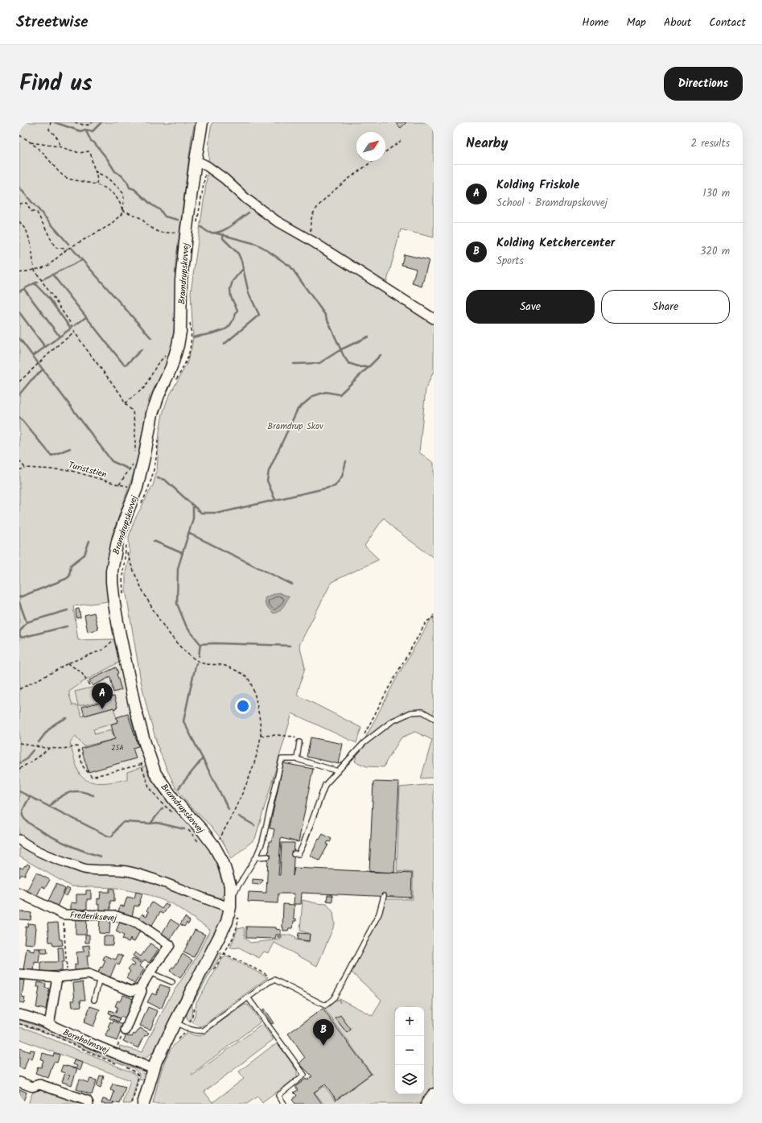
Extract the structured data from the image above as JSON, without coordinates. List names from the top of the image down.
{
  "streets": {
    "street": ["Bramdrupskovvej", "Frederiksøvej", "Bornholmsvej"],
    "path": ["Turiststien"]
  },
  "crossings": [
    ["Bramdrupskovvej", "Turiststien"],
    ["Bramdrupskovvej", "Bornholmsvej"]
  ],
  "parks": ["Bramdrup Skov"],
  "house_numbers": ["25A", "7"],
  "north": "top right",
  "page": {
    "header": "Streetwise",
    "nav": [
      "Home",
      "Map",
      "About",
      "Contact"
    ],
    "title": "Find us",
    "buttons": [
      "Directions",
      ["Save", "Share"]
    ],
    "heading": ["Nearby", "2 results"],
    "list": [
      {
        "mark": "A",
        "name": "Kolding Friskole",
        "note": "School · Bramdrupskovvej",
        "value": "130 m"
      },
      {
        "mark": "B",
        "name": "Kolding Ketchercenter",
        "note": "Sports",
        "value": "320 m"
      }
    ],
    "pins": ["A", "B"],
    "map_buttons": ["+", "−"]
  }
}
